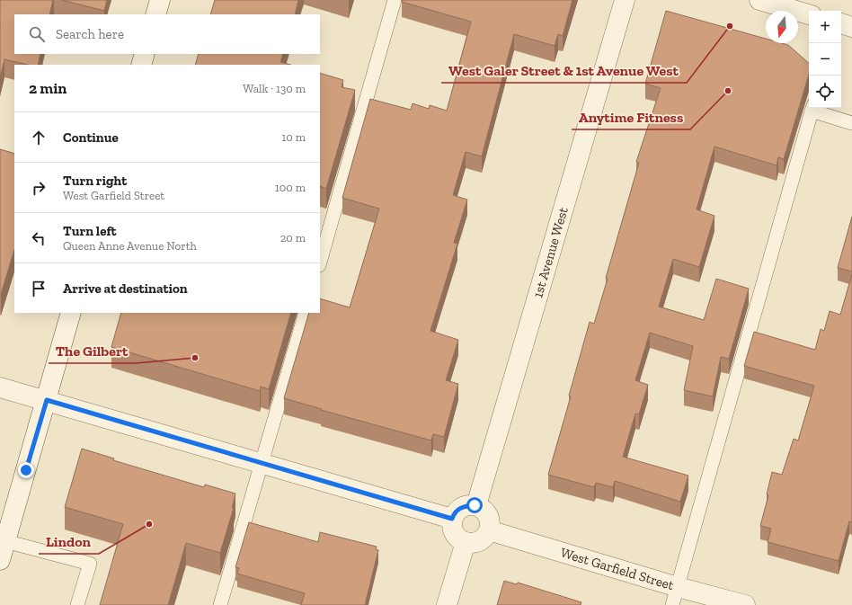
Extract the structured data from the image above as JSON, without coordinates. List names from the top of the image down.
{
  "streets": {
    "street": ["1st Avenue West", "West Garfield Street"]
  },
  "crossings": [
    ["1st Avenue West", "West Garfield Street"]
  ],
  "places": [
    "West Galer Street & 1st Avenue West",
    "Anytime Fitness",
    "The Gilbert",
    "Lindon"
  ],
  "north": "bottom",
  "page": {
    "map_buttons": ["+", "−"],
    "search": "Search here",
    "heading": ["2 min", "Walk · 130 m"],
    "list": [
      ["Continue", "10 m"],
      ["Turn right", "West Garfield Street", "100 m"],
      ["Turn left", "Queen Anne Avenue North", "20 m"],
      "Arrive at destination"
    ]
  }
}
